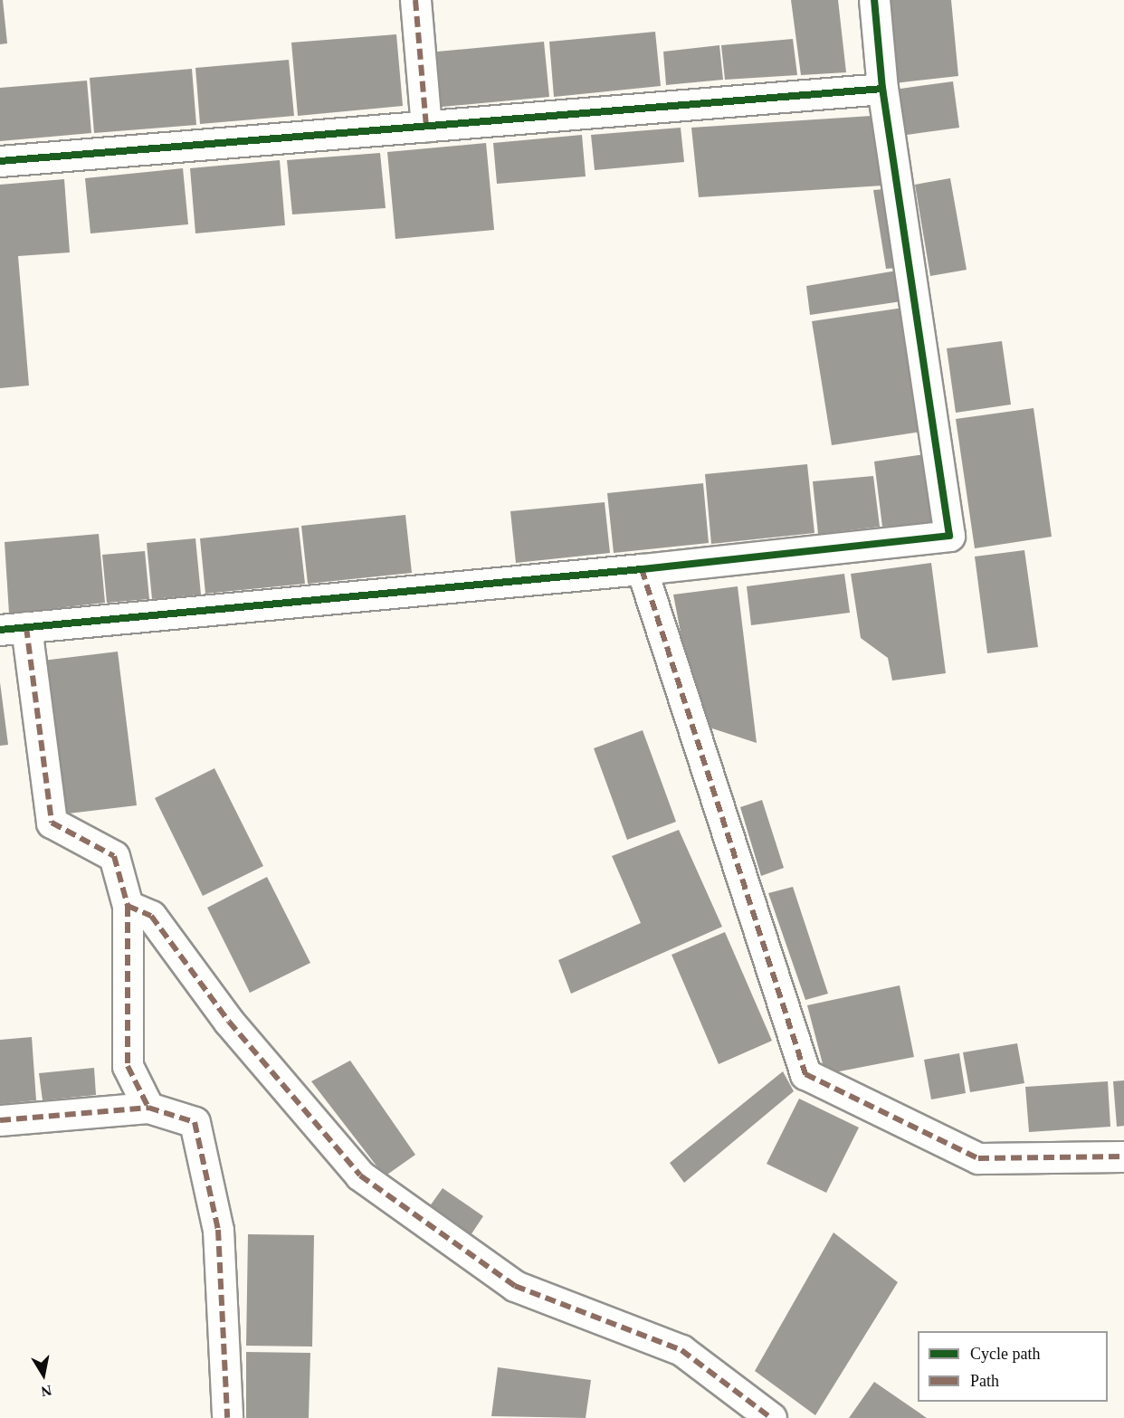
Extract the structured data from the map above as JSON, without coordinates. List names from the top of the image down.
{
  "legend": ["Cycle path", "Path"],
  "north": "bottom"
}
